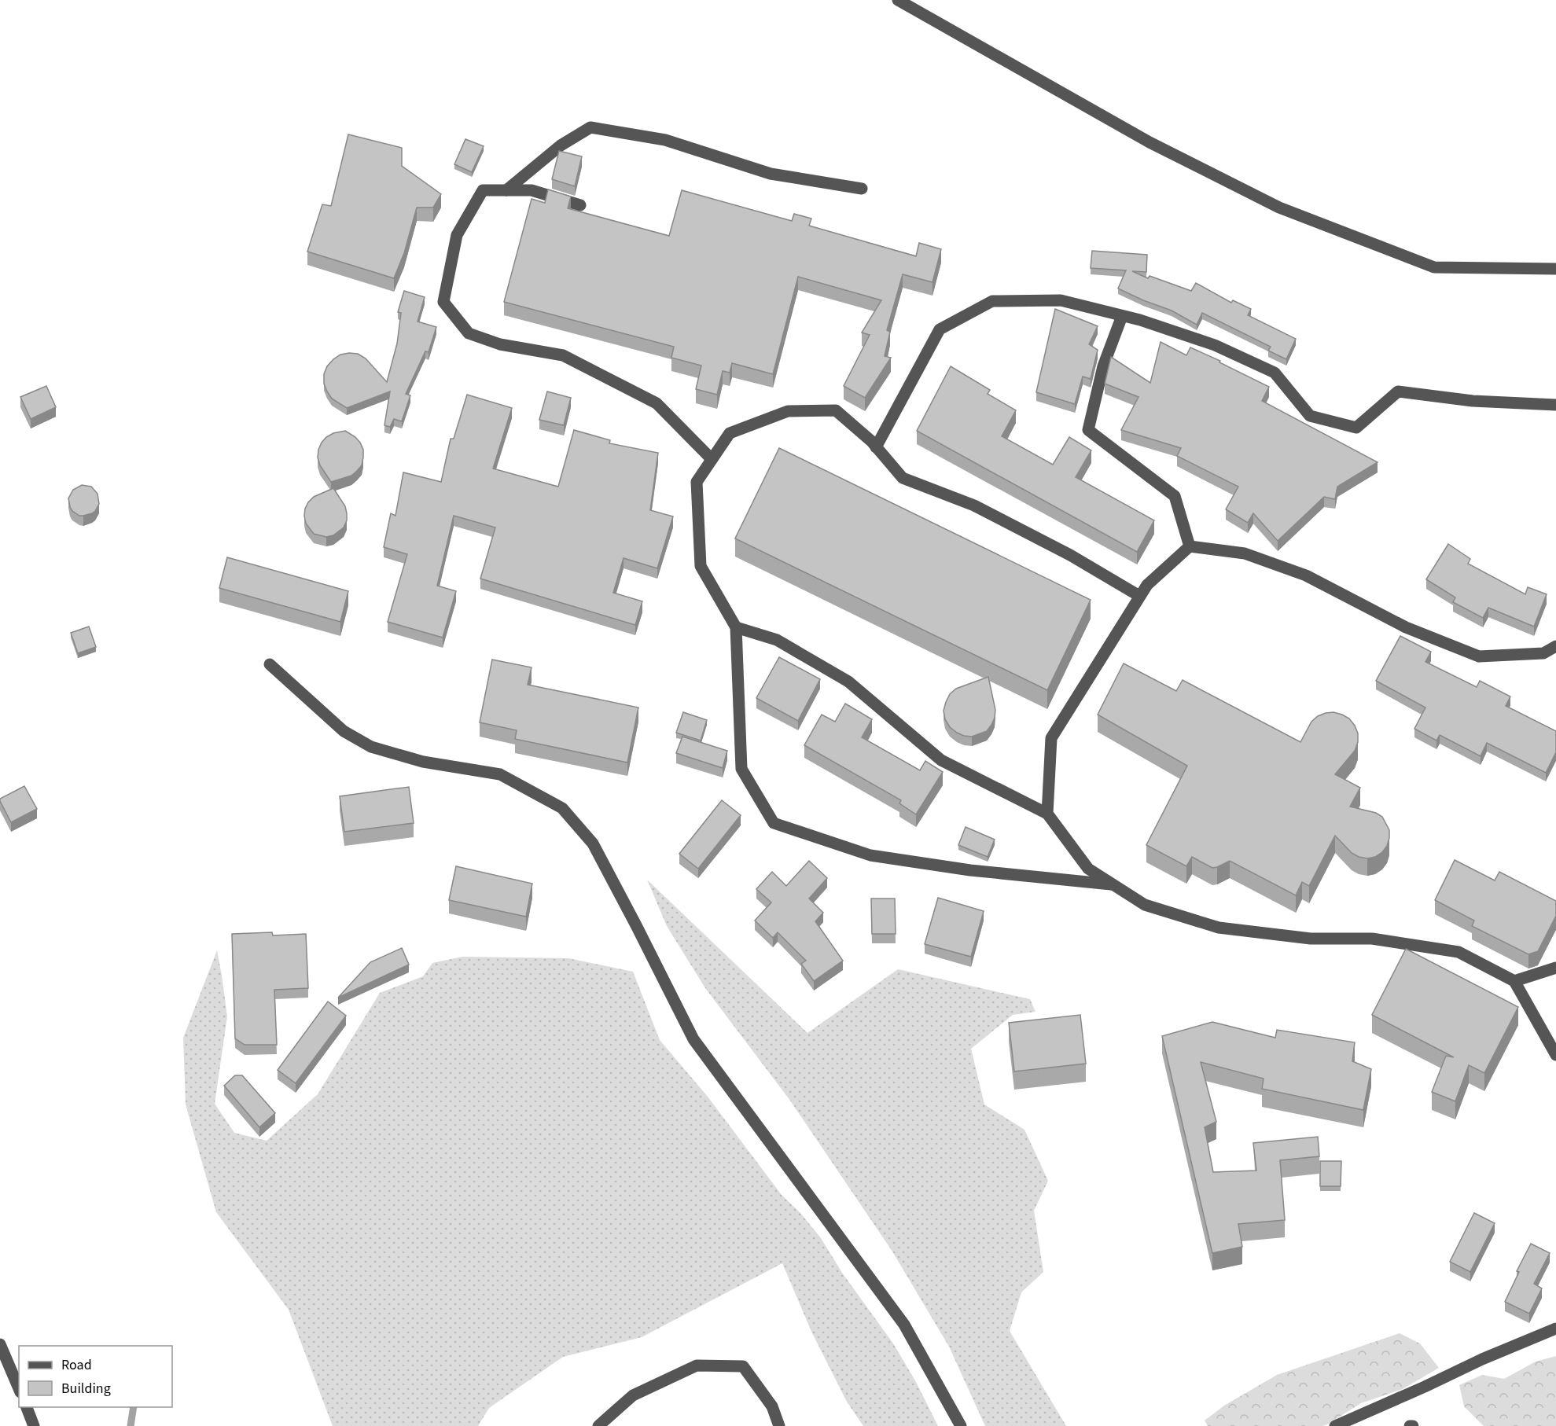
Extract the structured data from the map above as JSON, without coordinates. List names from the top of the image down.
{
  "legend": ["Road", "Building"]
}
